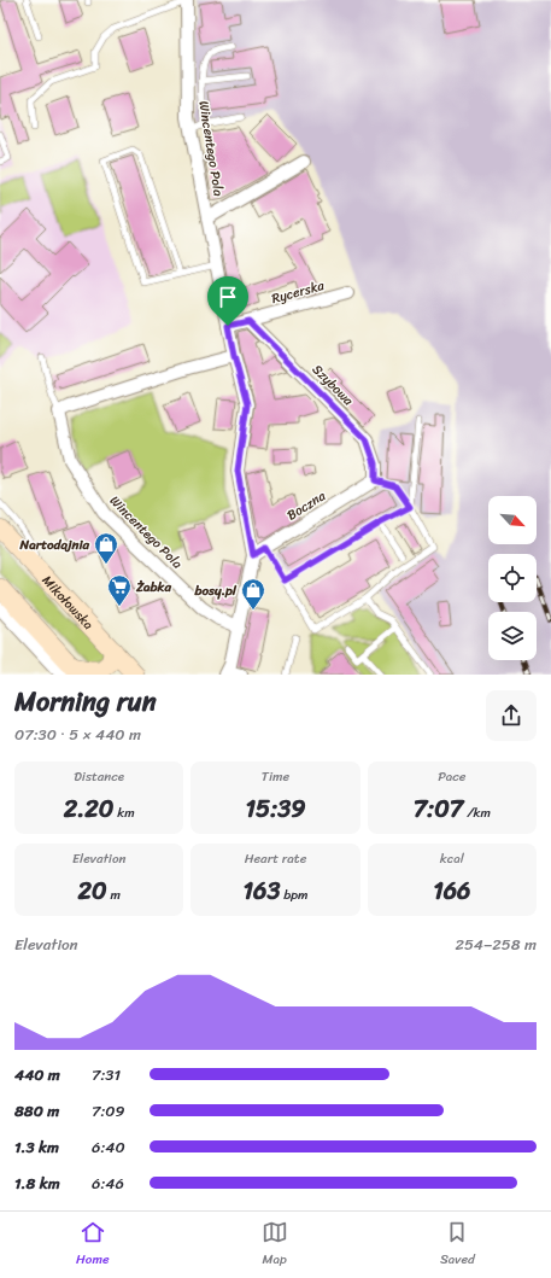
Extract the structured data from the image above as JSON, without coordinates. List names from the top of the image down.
{
  "streets": {
    "main road": ["Mikołowska"],
    "street": [
      "Wincentego Pola",
      "Rycerska",
      "Szybowa",
      "Boczna"
    ]
  },
  "crossings": [
    ["Wincentego Pola", "Rycerska"],
    ["Wincentego Pola", "Boczna"],
    ["Rycerska", "Szybowa"],
    ["Szybowa", "Boczna"]
  ],
  "places": {
    "shop": ["Nartodajnia", "bosy.pl"],
    "supermarket": ["Żabka"]
  },
  "north": "bottom right",
  "page": {
    "heading": ["Morning run", "07:30 · 5 × 440 m"],
    "stats": [
      ["Distance", "2.20 km"],
      ["Time", "15:39"],
      ["Pace", "7:07 /km"],
      ["Elevation", "20 m"],
      ["Heart rate", "163 bpm"],
      ["kcal", "166"]
    ],
    "chart": ["Elevation", "254–258 m"],
    "list": [
      {
        "name": "440 m",
        "note": "7:31"
      },
      {
        "name": "880 m",
        "note": "7:09"
      },
      {
        "name": "1.3 km",
        "note": "6:40"
      },
      {
        "name": "1.8 km",
        "note": "6:46"
      }
    ],
    "tabs": ["Home", "Map", "Saved"]
  }
}
